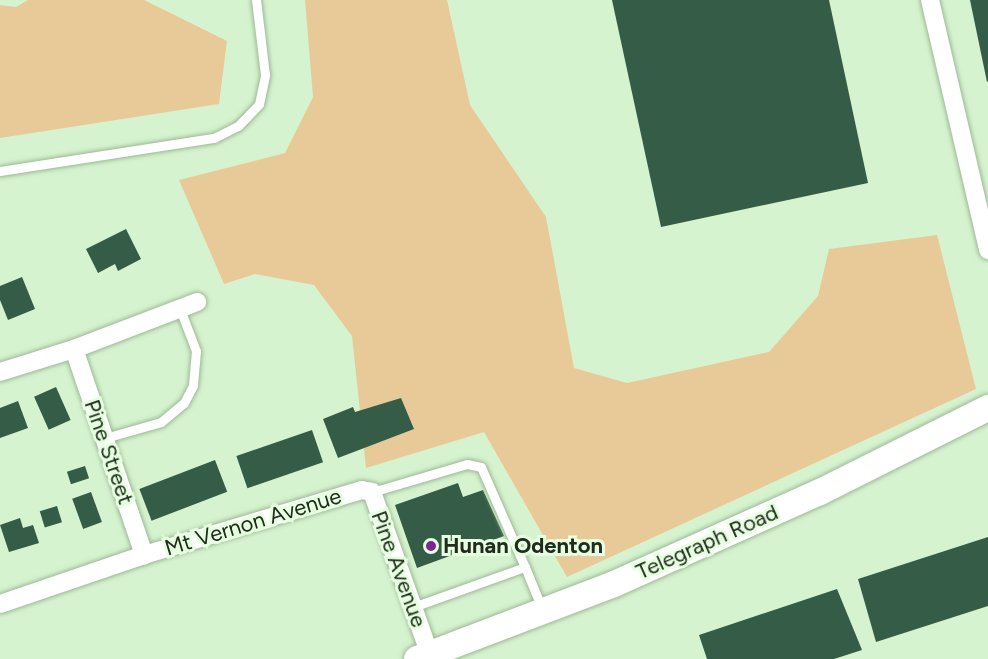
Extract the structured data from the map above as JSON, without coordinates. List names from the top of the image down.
{
  "streets": {
    "main road": ["Telegraph Road"],
    "street": ["Pine Street", "Mt Vernon Avenue", "Pine Avenue"]
  },
  "crossings": [
    ["Pine Street", "Mt Vernon Avenue"],
    ["Mt Vernon Avenue", "Pine Avenue"],
    ["Telegraph Road", "Pine Avenue"]
  ],
  "places": ["Hunan Odenton"]
}
